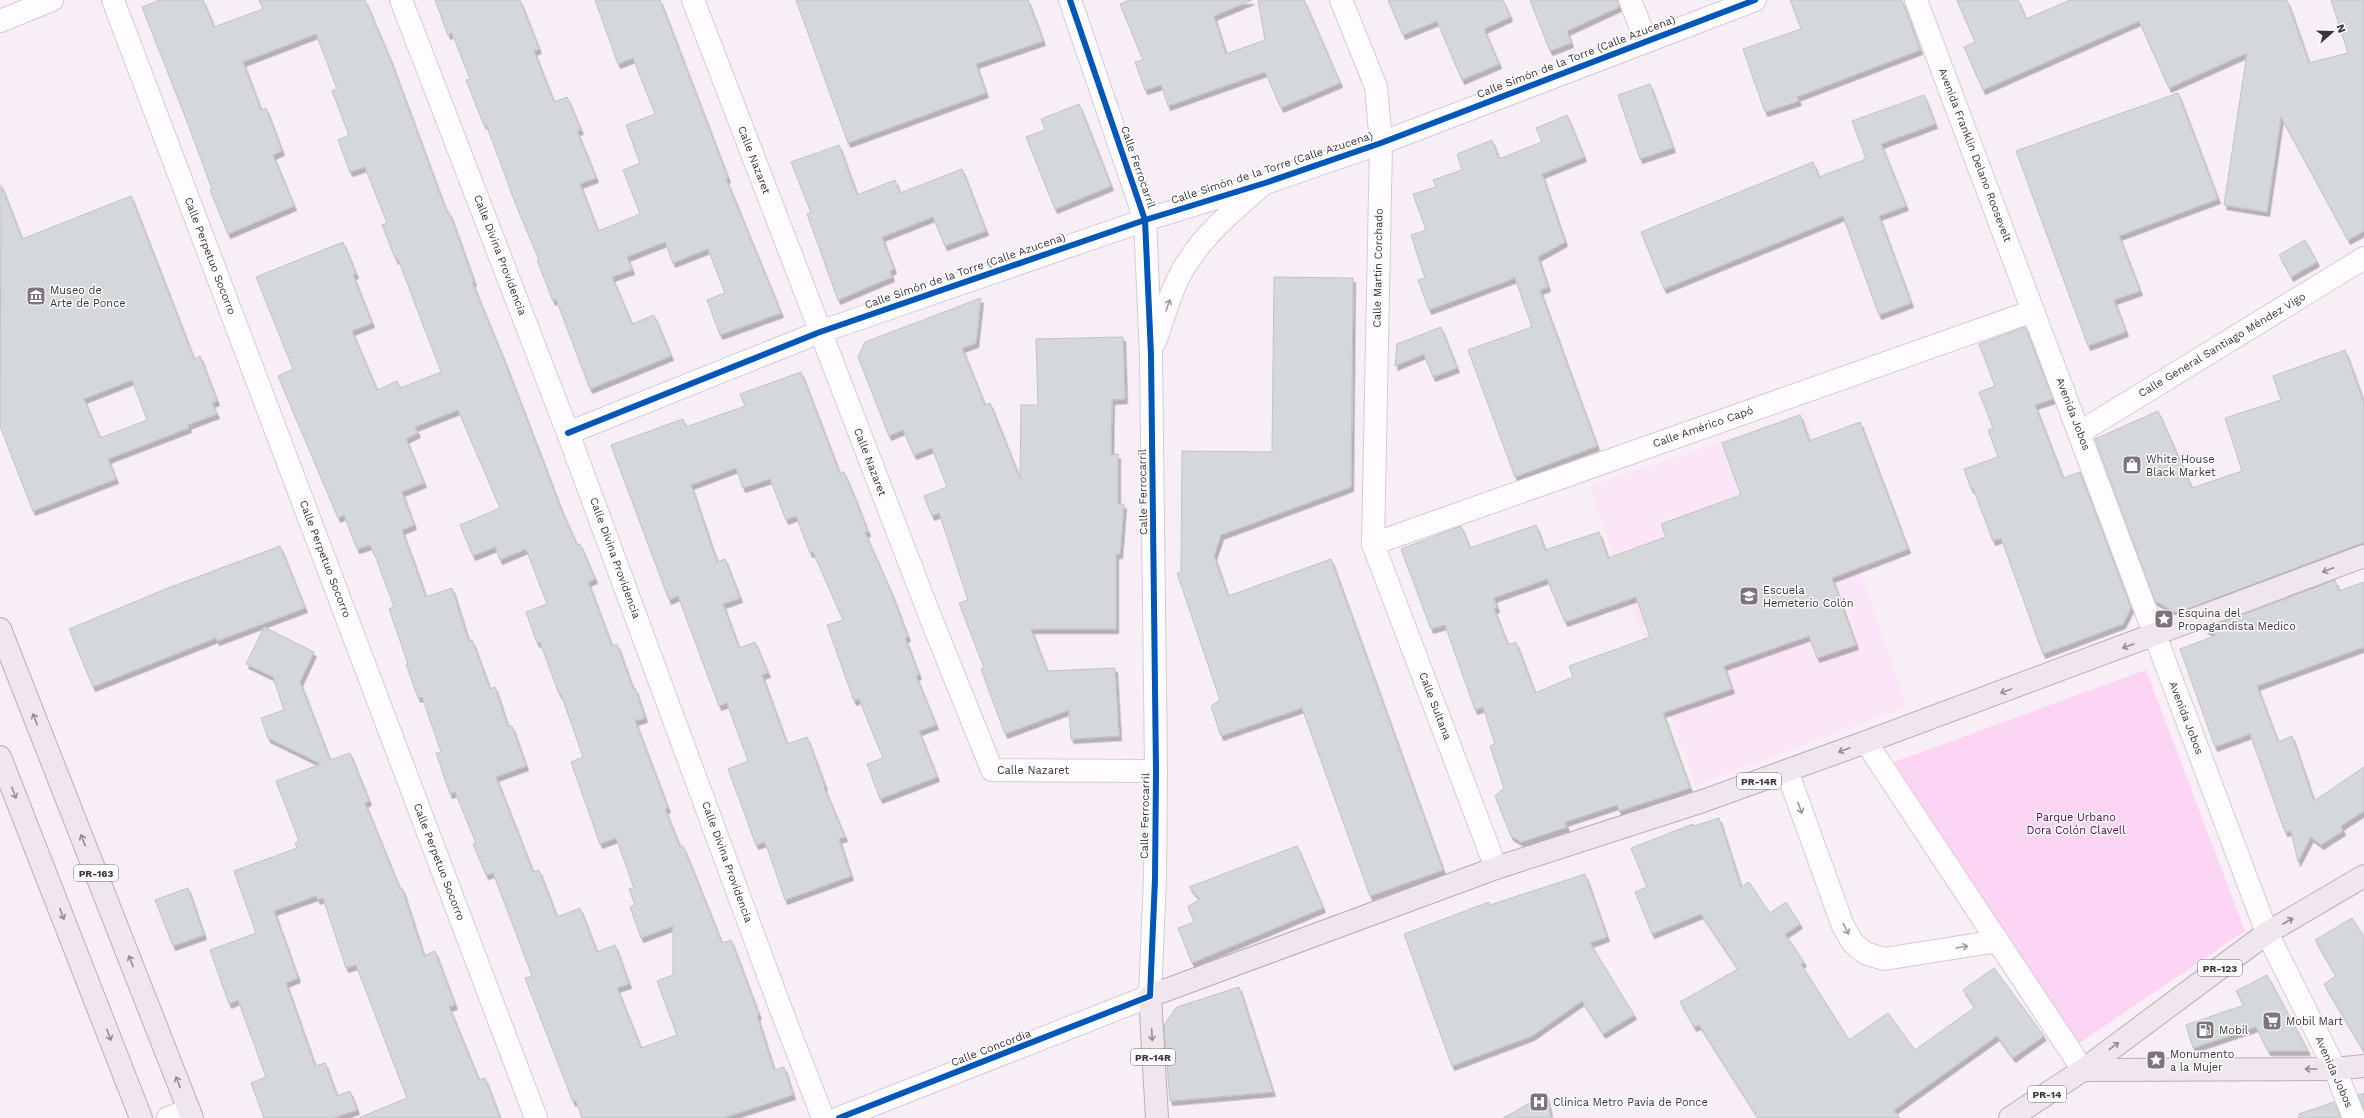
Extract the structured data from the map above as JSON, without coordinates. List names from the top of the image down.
{
  "streets": {
    "main road": [
      "Calle Ferrocarril",
      "PR-14R",
      "PR-163",
      "PR-123",
      "PR-14"
    ],
    "street": [
      "Calle Simón de la Torre (Calle Azucena)",
      "Avenida Franklin Delano Roosevelt",
      "Calle Nazaret",
      "Calle Divina Providencia",
      "Calle Perpetuo Socorro",
      "Calle Martín Corchado",
      "Calle General Santiago Méndez Vigo",
      "Avenida Jobos",
      "Calle Américo Capó",
      "Calle Sultana",
      "Calle Concordia"
    ]
  },
  "crossings": [
    ["Calle Simón de la Torre (Calle Azucena)", "Calle Nazaret"],
    ["Calle Simón de la Torre (Calle Azucena)", "Calle Ferrocarril"],
    ["Calle Simón de la Torre (Calle Azucena)", "Calle Divina Providencia"],
    ["Calle Simón de la Torre (Calle Azucena)", "Calle Martín Corchado"],
    ["Avenida Franklin Delano Roosevelt", "Avenida Jobos"],
    ["Avenida Franklin Delano Roosevelt", "Calle Américo Capó"],
    ["Calle Nazaret", "Calle Ferrocarril"],
    ["Calle Ferrocarril", "PR-14R"],
    ["Calle Ferrocarril", "Calle Concordia"],
    ["Calle Martín Corchado", "Calle Américo Capó"],
    ["Calle Martín Corchado", "Calle Sultana"],
    ["Calle General Santiago Méndez Vigo", "Avenida Jobos"],
    ["Avenida Jobos", "Calle Américo Capó"],
    ["Avenida Jobos", "PR-14R"],
    ["Avenida Jobos", "PR-123"],
    ["Calle Américo Capó", "Calle Sultana"],
    ["Calle Sultana", "PR-14R"],
    ["PR-14R", "Calle Concordia"],
    ["PR-123", "PR-14"]
  ],
  "parks": ["Parque Urbano Dora Colón Clavell"],
  "places": {
    "museum": ["Museo de Arte de Ponce"],
    "shop": ["White House Black Market"],
    "school or university": ["Escuela Hemeterio Colón"],
    "place": ["Esquina del Propagandista Medico", "Monumento a la Mujer"],
    "supermarket": ["Mobil Mart"],
    "fuel station": ["Mobil"],
    "hospital": ["Clínica Metro Pavía de Ponce"]
  },
  "north": "right"
}
